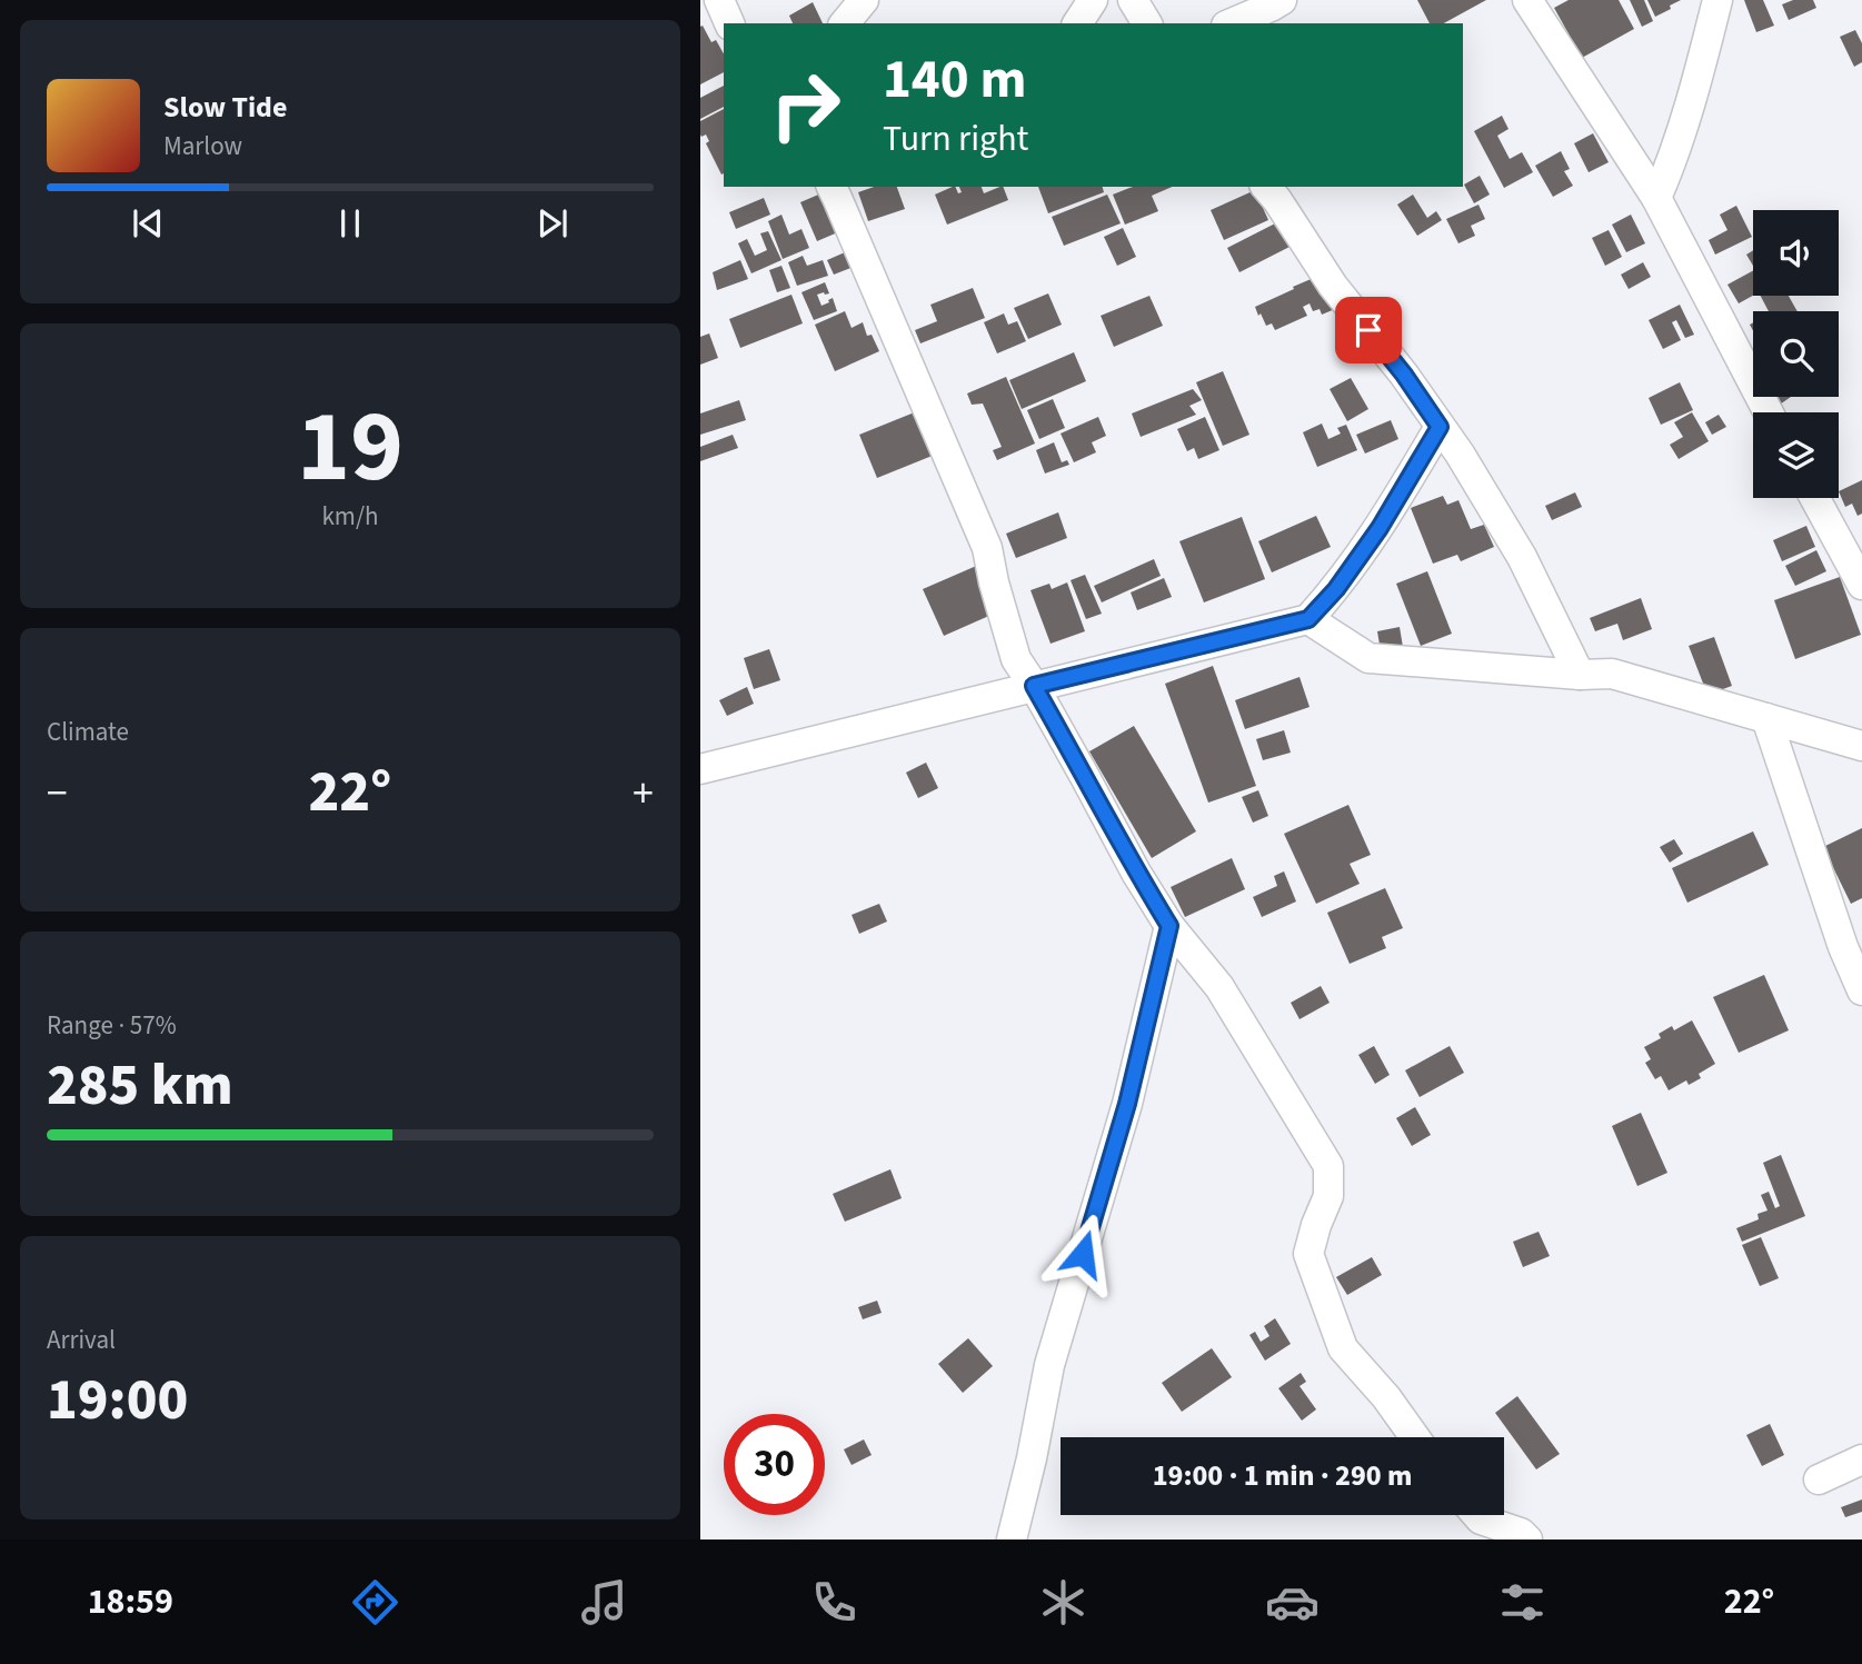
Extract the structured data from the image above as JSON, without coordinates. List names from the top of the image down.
{
  "page": {
    "turn": ["140 m", "Turn right"],
    "song": ["Slow Tide", "Marlow"],
    "tile": [
      ["19", "km/h"],
      "Climate",
      ["Range · 57%", "285 km"],
      ["Arrival", "19:00"]
    ],
    "heat": ["−", "22°", "+"],
    "limit": "30",
    "trip": "19:00 · 1 min · 290 m",
    "tabs": ["18:59", "22°"]
  }
}
